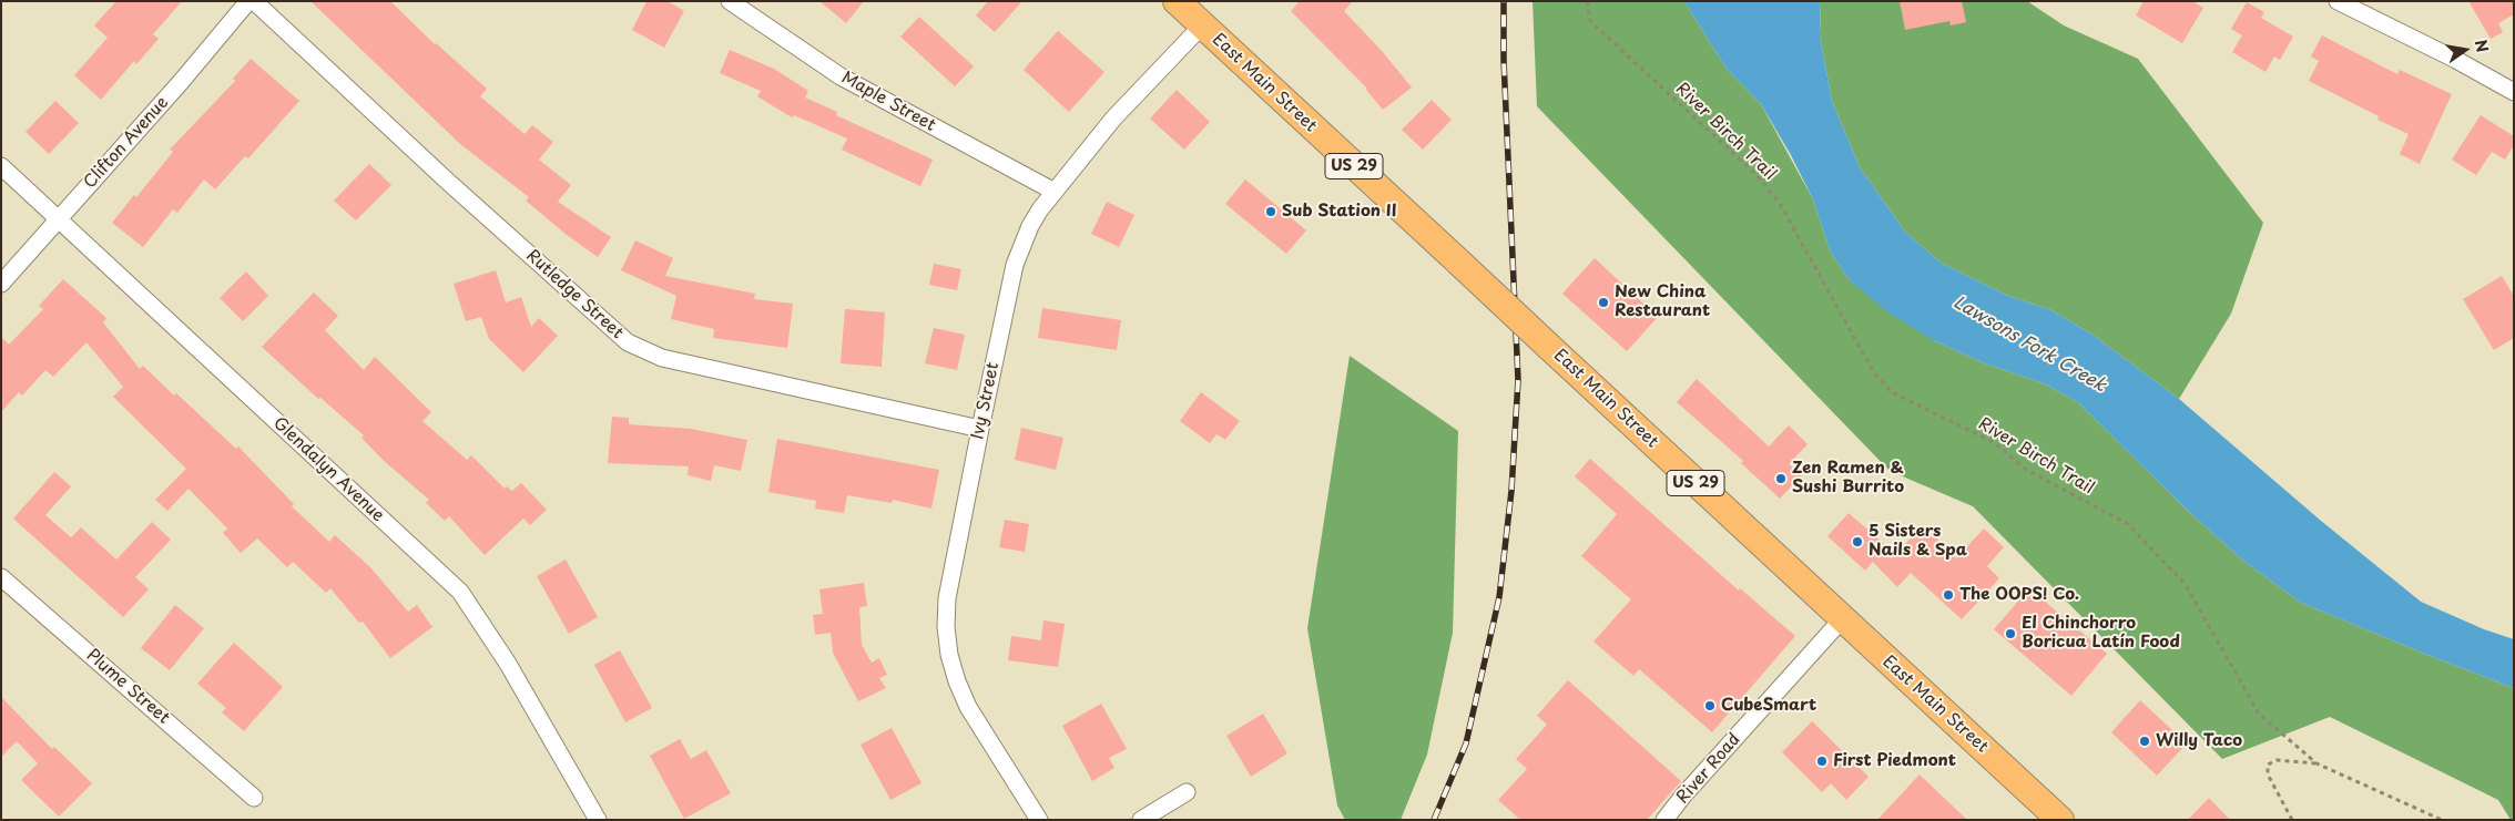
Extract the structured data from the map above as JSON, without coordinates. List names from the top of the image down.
{
  "streets": {
    "main road": ["East Main Street", "US 29"],
    "street": [
      "Maple Street",
      "Clifton Avenue",
      "Rutledge Street",
      "Ivy Street",
      "Glendalyn Avenue",
      "Plume Street",
      "River Road"
    ],
    "path": ["River Birch Trail"]
  },
  "crossings": [
    ["East Main Street", "Ivy Street"],
    ["East Main Street", "River Road"],
    ["Maple Street", "Ivy Street"],
    ["Clifton Avenue", "Glendalyn Avenue"],
    ["Rutledge Street", "Ivy Street"]
  ],
  "water": ["Lawsons Fork Creek"],
  "places": [
    "Sub Station II",
    "New China Restaurant",
    "Zen Ramen & Sushi Burrito",
    "5 Sisters Nails & Spa",
    "The OOPS! Co.",
    "El Chinchorro Boricua Latín Food",
    "CubeSmart",
    "Willy Taco",
    "First Piedmont"
  ],
  "north": "right"
}
